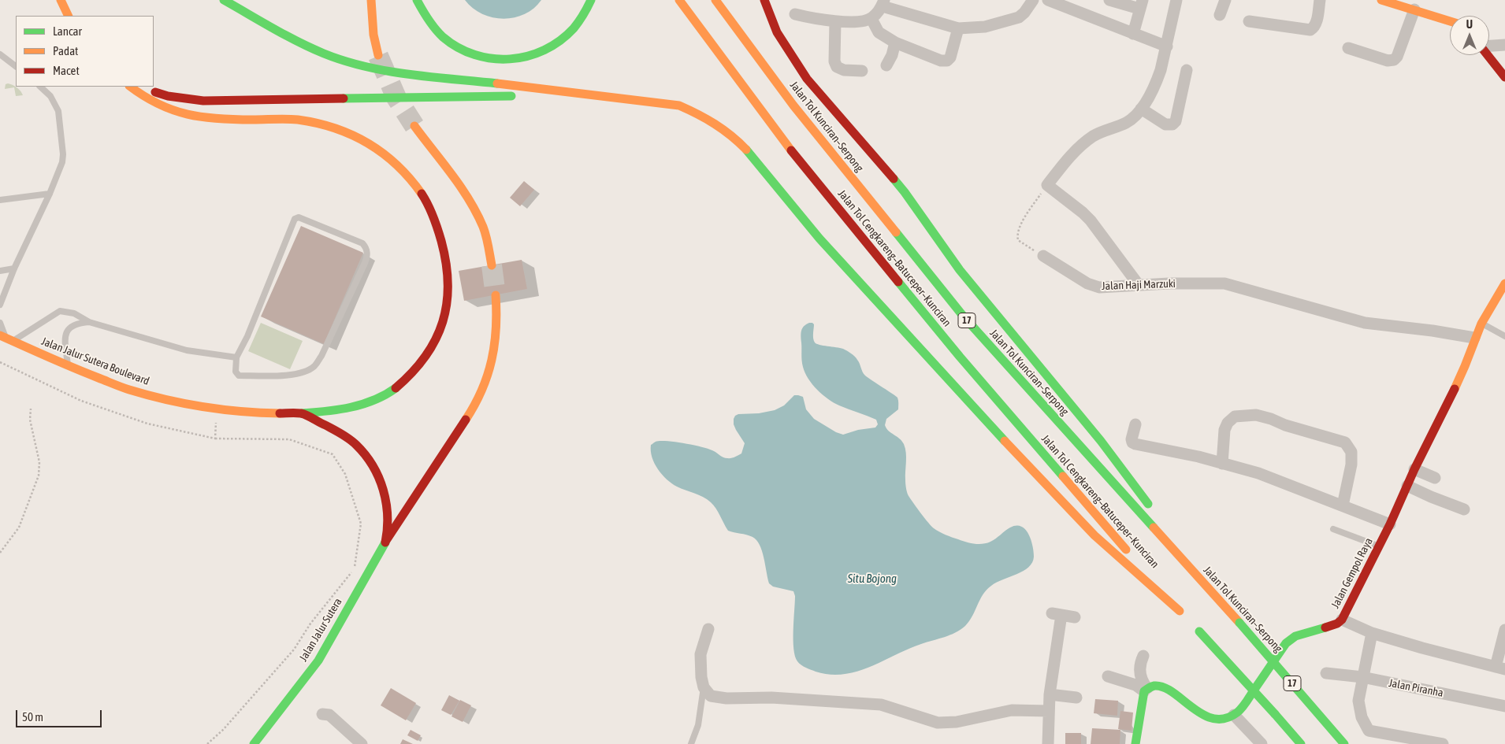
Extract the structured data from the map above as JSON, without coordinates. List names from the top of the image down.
{
  "streets": {
    "main road": [
      "Jalan Tol Kunciran–Serpong",
      "Jalan Tol Cengkareng–Batuceper–Kunciran",
      "17",
      "Jalan Jalur Sutera Boulevard",
      "Jalan Gempol Raya",
      "Jalan Jalur Sutera"
    ],
    "street": ["Jalan Haji Marzuki", "Jalan Piranha"]
  },
  "crossings": [
    ["Jalan Haji Marzuki", "Jalan Gempol Raya"]
  ],
  "water": ["Situ Bojong"],
  "legend": ["Lancar", "Padat", "Macet"],
  "scale_bar": "50 m",
  "north": "top"
}
